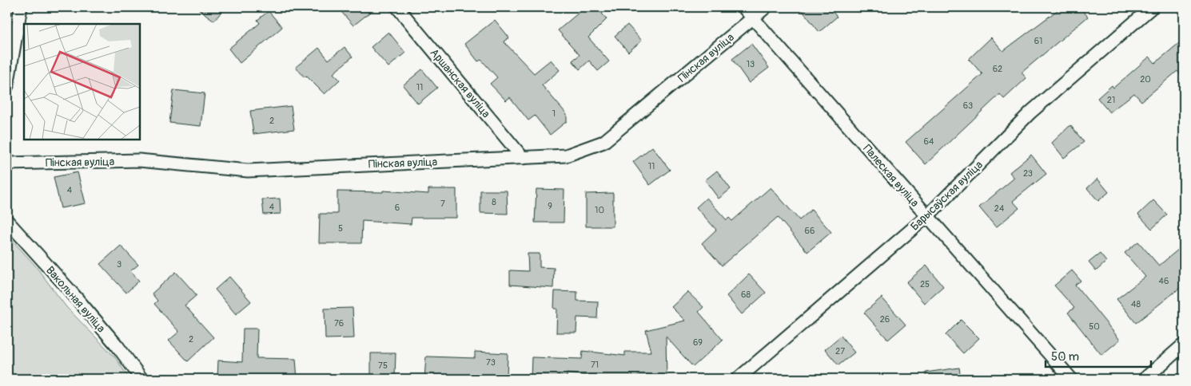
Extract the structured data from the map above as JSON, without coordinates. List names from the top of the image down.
{
  "streets": {
    "street": [
      "Пінская вуліца",
      "Аршанская вуліца",
      "Палеская вуліца",
      "Барысаўская вуліца",
      "Вакольная вуліца"
    ]
  },
  "crossings": [
    ["Пінская вуліца", "Аршанская вуліца"],
    ["Пінская вуліца", "Палеская вуліца"],
    ["Палеская вуліца", "Барысаўская вуліца"]
  ],
  "house_numbers": [
    "61",
    "13",
    "62",
    "20",
    "11",
    "21",
    "63",
    "1",
    "2",
    "64",
    "11",
    "23",
    "4",
    "8",
    "7",
    "9",
    "4",
    "6",
    "24",
    "10",
    "5",
    "66",
    "3",
    "46",
    "25",
    "68",
    "48",
    "26",
    "76",
    "50",
    "2",
    "69",
    "27",
    "73",
    "71",
    "75"
  ],
  "scale_bar": "50 m"
}
